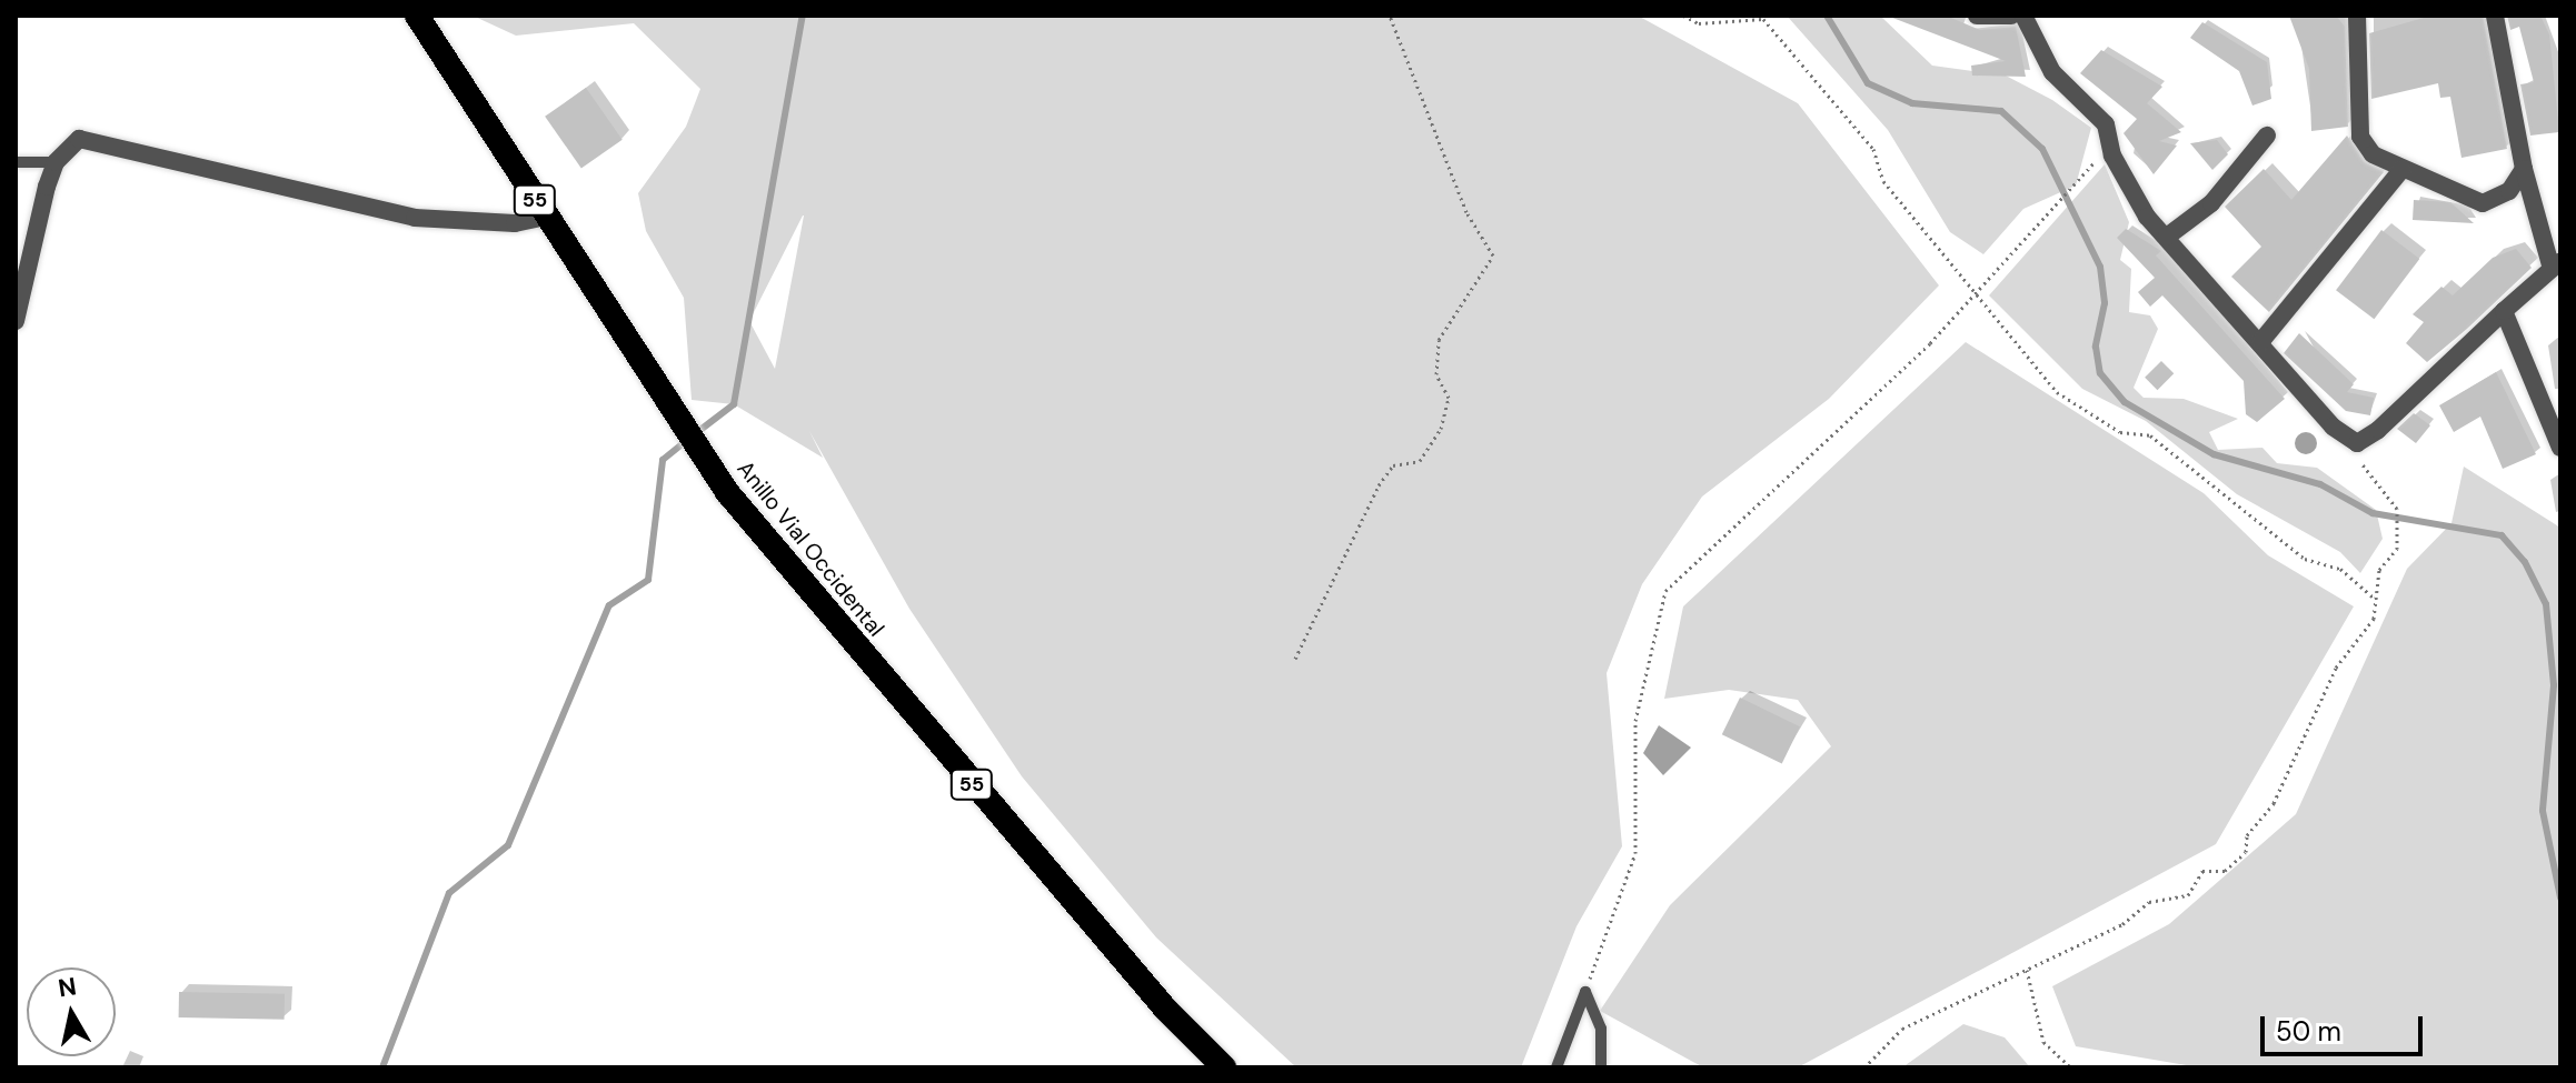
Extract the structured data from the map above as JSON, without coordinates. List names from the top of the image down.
{
  "streets": {
    "highway": ["55", "Anillo Vial Occidental"]
  },
  "scale_bar": "50 m",
  "north": "top"
}
